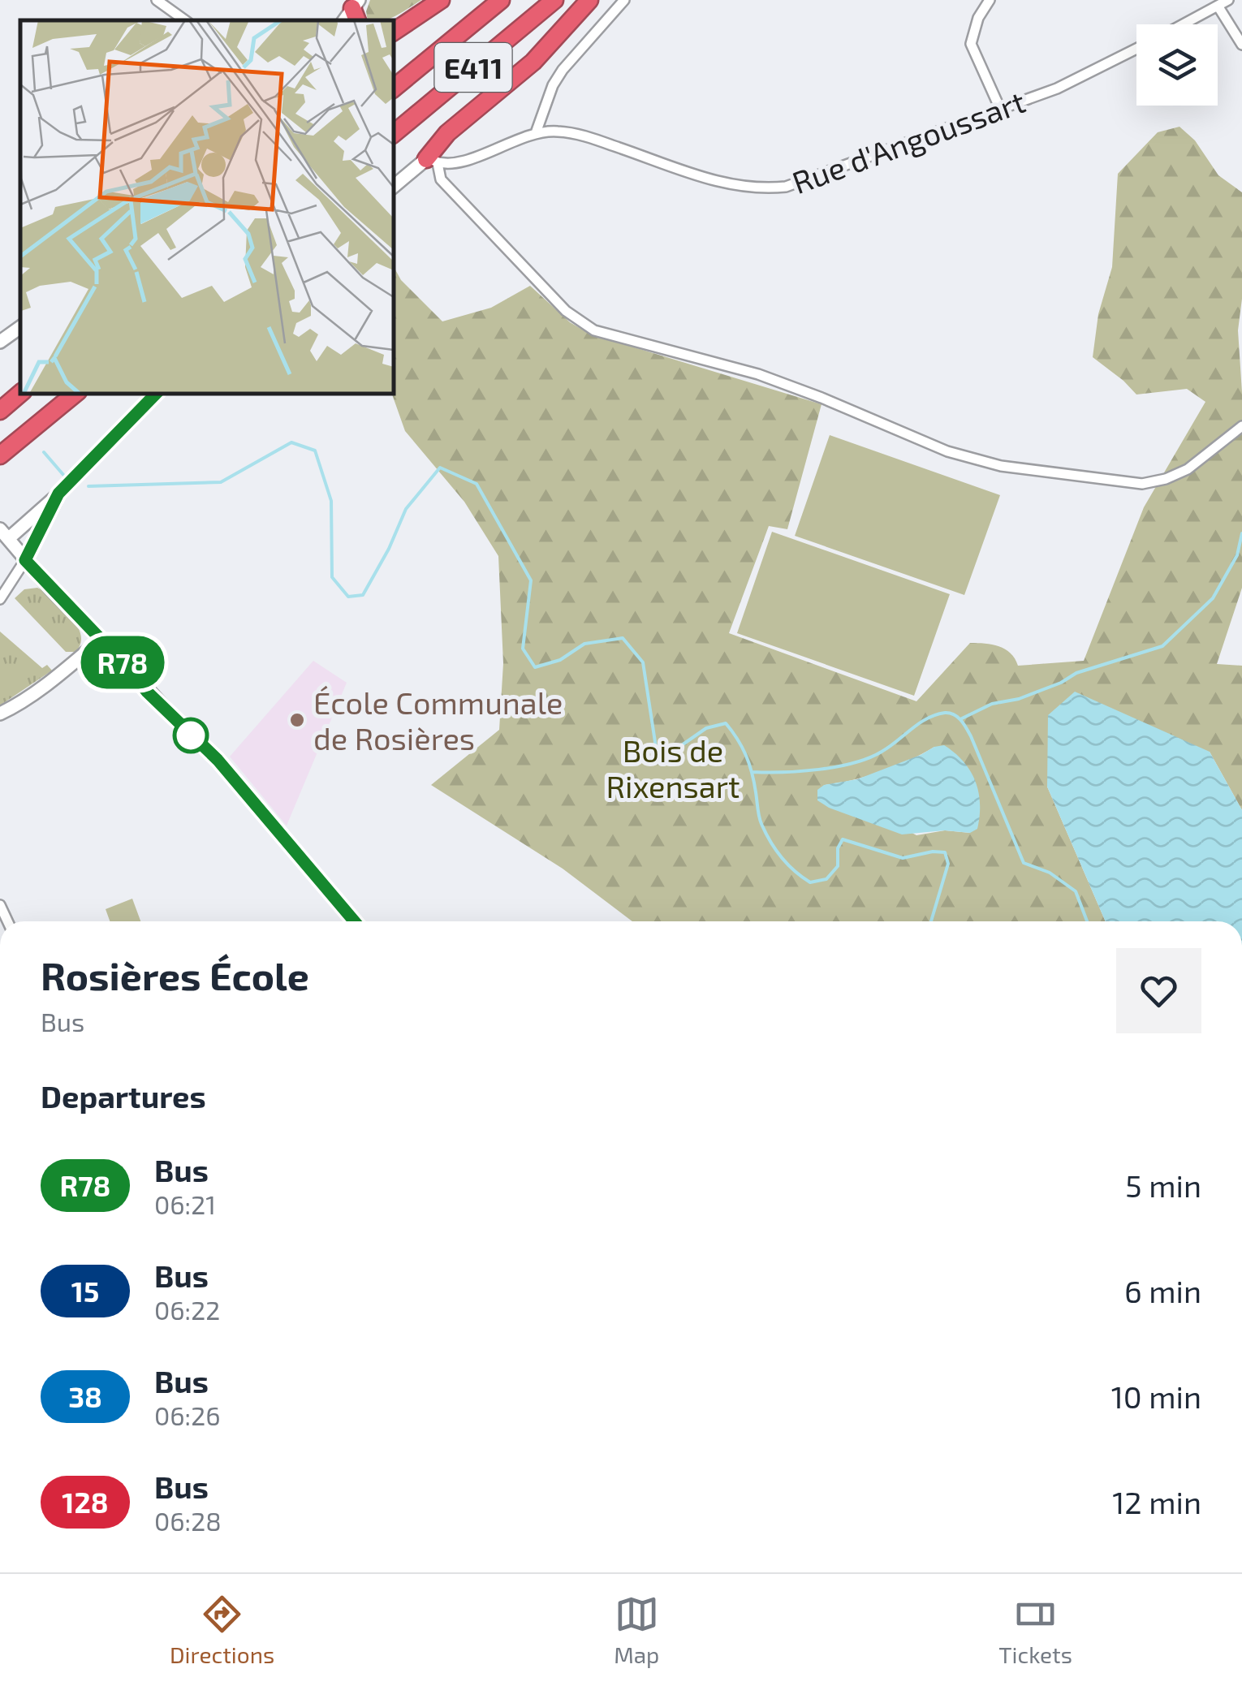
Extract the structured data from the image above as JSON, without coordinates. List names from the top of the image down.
{
  "streets": {
    "highway": ["E411"],
    "street": ["Rue d'Angoussart"]
  },
  "parks": ["Bois de Rixensart"],
  "places": ["École Communale de Rosières"],
  "lines": ["bus line R78"],
  "page": {
    "on_map": "R78",
    "heading": [
      ["Rosières École", "Bus"],
      "Departures"
    ],
    "list": [
      {
        "mark": "R78",
        "name": "Bus",
        "note": "06:21",
        "value": "5 min"
      },
      {
        "mark": "15",
        "name": "Bus",
        "note": "06:22",
        "value": "6 min"
      },
      {
        "mark": "38",
        "name": "Bus",
        "note": "06:26",
        "value": "10 min"
      },
      {
        "mark": "128",
        "name": "Bus",
        "note": "06:28",
        "value": "12 min"
      }
    ],
    "tabs": ["Directions", "Map", "Tickets"]
  }
}
